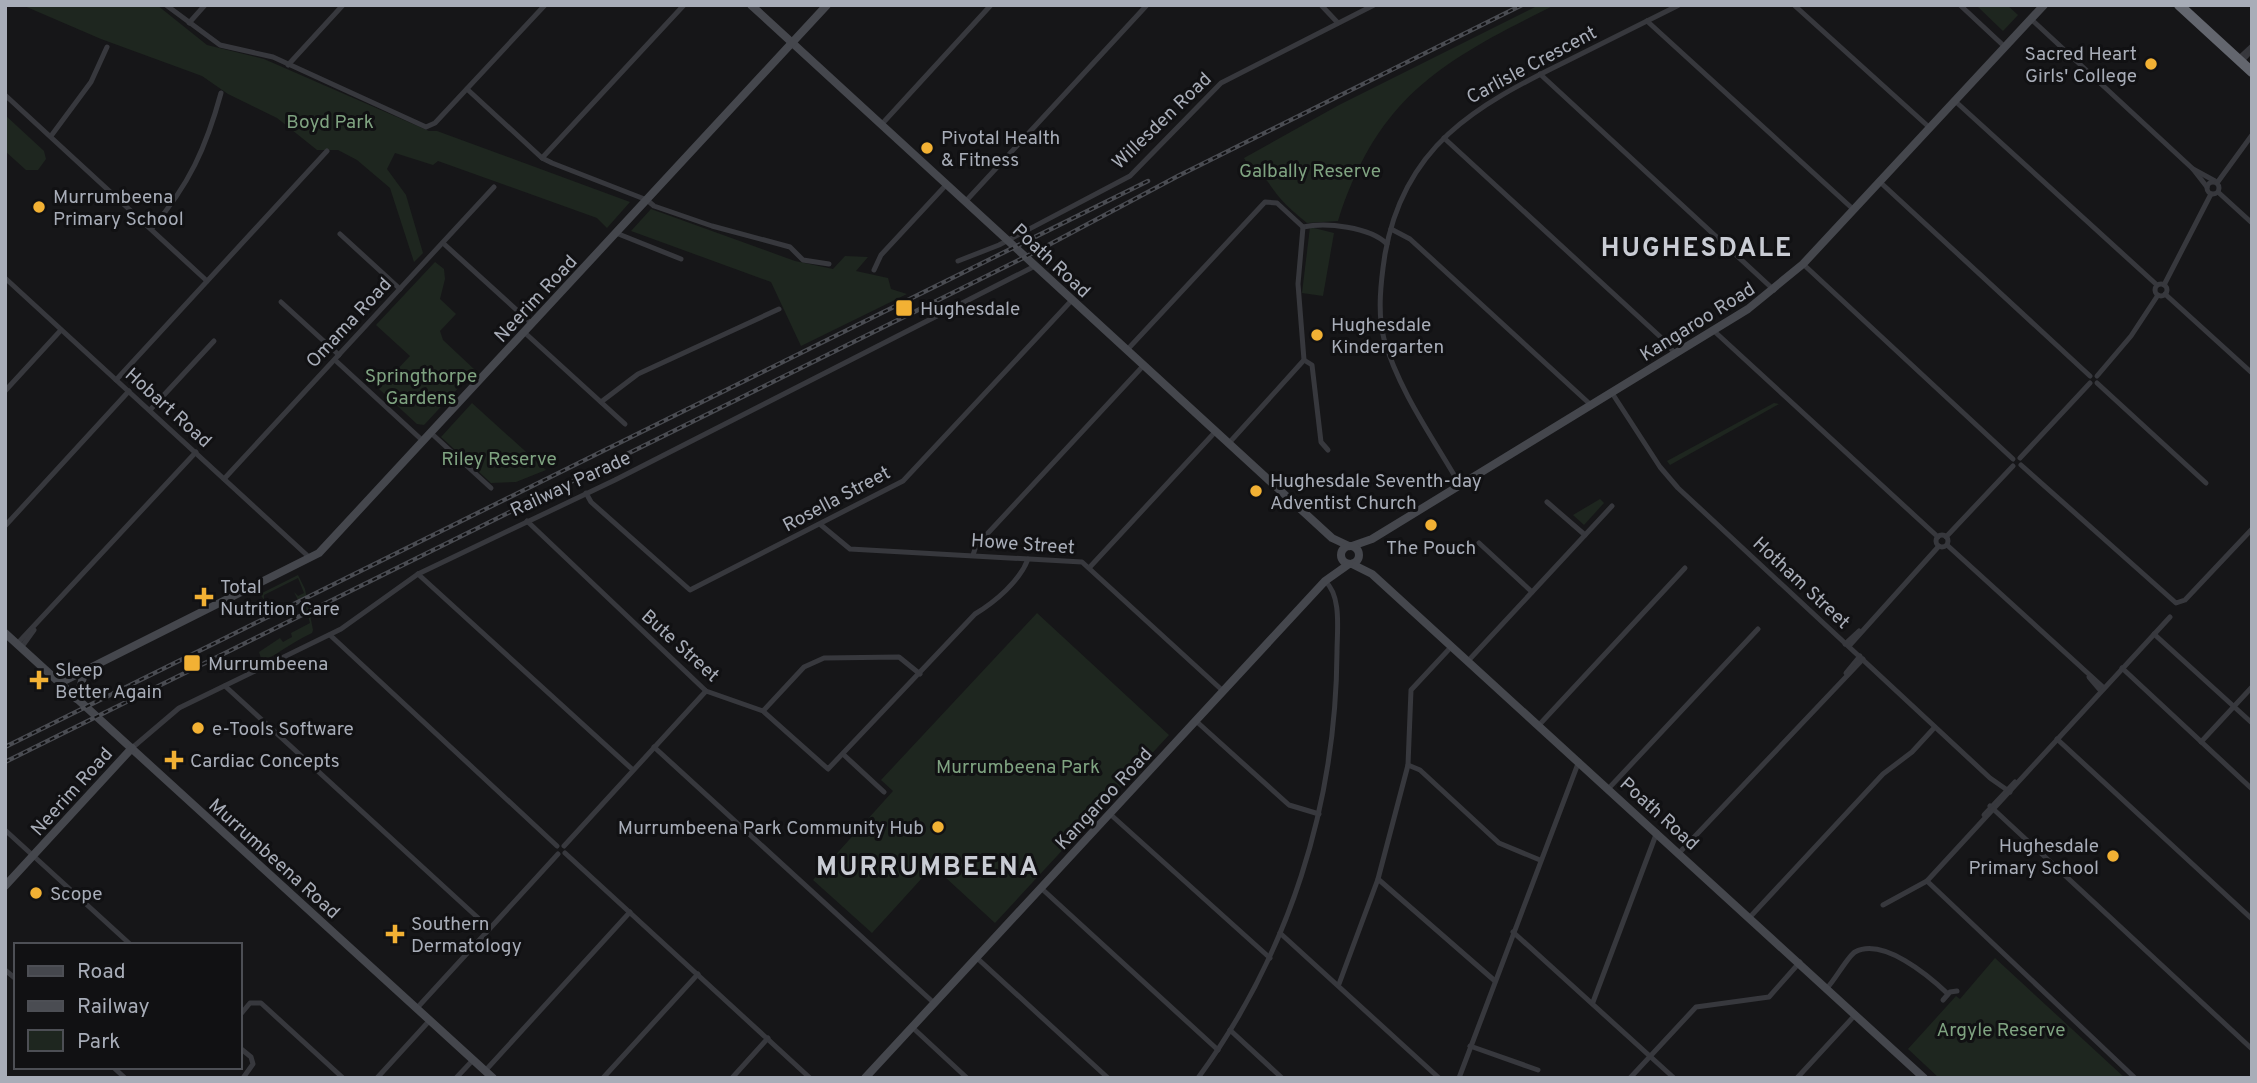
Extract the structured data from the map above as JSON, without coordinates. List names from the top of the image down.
{
  "streets": {
    "street": [
      "Carlisle Crescent",
      "Willesden Road",
      "Poath Road",
      "Neerim Road",
      "Kangaroo Road",
      "Omama Road",
      "Hobart Road",
      "Railway Parade",
      "Rosella Street",
      "Howe Street",
      "Hotham Street",
      "Bute Street",
      "Murrumbeena Road"
    ]
  },
  "crossings": [
    ["Carlisle Crescent", "Kangaroo Road"],
    ["Willesden Road", "Poath Road"],
    ["Poath Road", "Neerim Road"],
    ["Poath Road", "Kangaroo Road"],
    ["Poath Road", "Railway Parade"],
    ["Poath Road", "Rosella Street"],
    ["Neerim Road", "Hobart Road"],
    ["Neerim Road", "Railway Parade"],
    ["Neerim Road", "Murrumbeena Road"],
    ["Kangaroo Road", "Howe Street"],
    ["Kangaroo Road", "Hotham Street"],
    ["Omama Road", "Hobart Road"],
    ["Railway Parade", "Rosella Street"],
    ["Railway Parade", "Bute Street"],
    ["Railway Parade", "Murrumbeena Road"],
    ["Rosella Street", "Howe Street"]
  ],
  "districts": ["HUGHESDALE", "MURRUMBEENA"],
  "parks": [
    "Boyd Park",
    "Galbally Reserve",
    "Springthorpe Gardens",
    "Riley Reserve",
    "Murrumbeena Park",
    "Argyle Reserve"
  ],
  "places": {
    "other": [
      "Sacred Heart Girls' College",
      "Pivotal Health & Fitness",
      "Murrumbeena Primary School",
      "Hughesdale Kindergarten",
      "Hughesdale Seventh-day Adventist Church",
      "The Pouch",
      "e-Tools Software",
      "Murrumbeena Park Community Hub",
      "Hughesdale Primary School",
      "Scope"
    ],
    "transit": ["Hughesdale", "Murrumbeena"],
    "health": [
      "Total Nutrition Care",
      "Sleep Better Again",
      "Cardiac Concepts",
      "Southern Dermatology"
    ]
  },
  "legend": ["Road", "Railway", "Park"]
}
